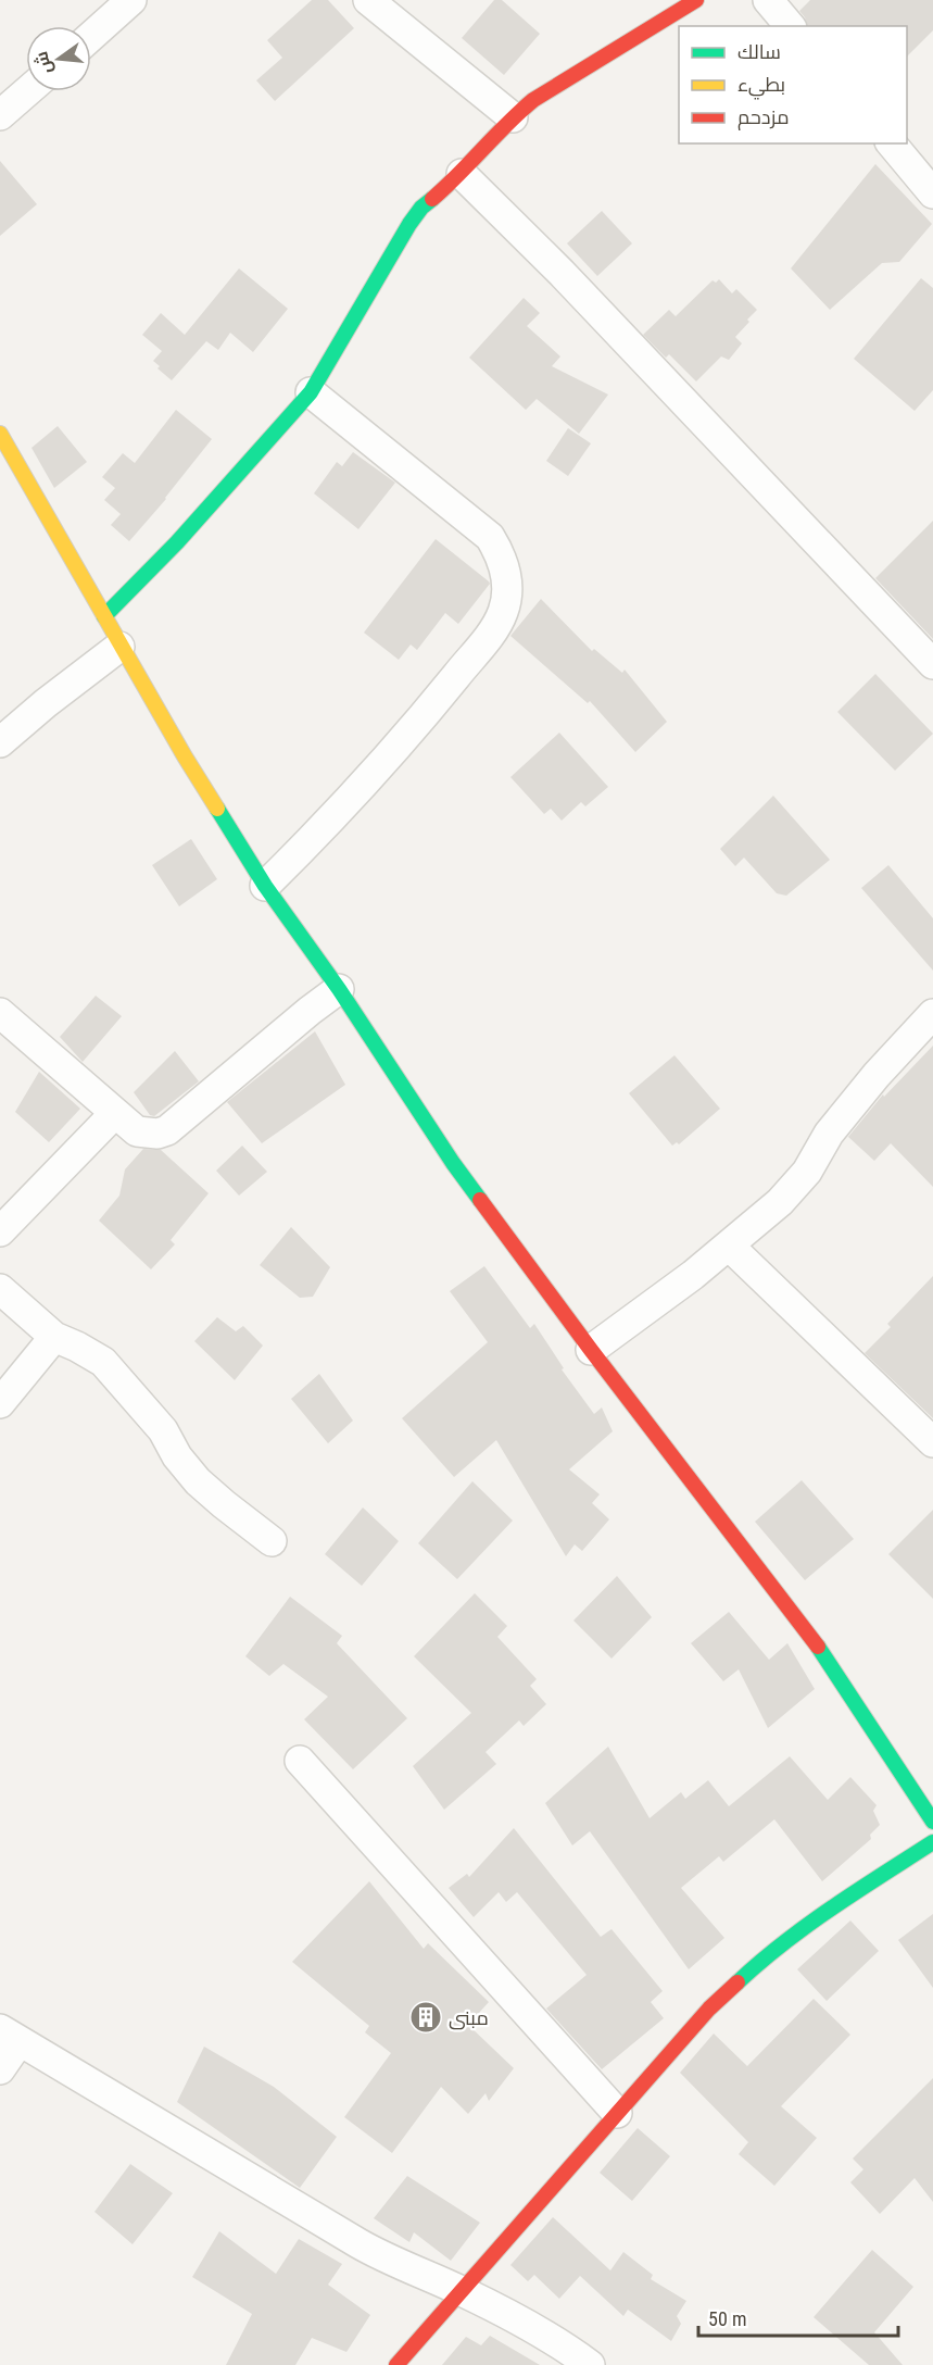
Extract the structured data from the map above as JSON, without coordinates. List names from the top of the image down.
{
  "places": {
    "building": ["مبنى"]
  },
  "legend": ["سالك", "بطيء", "مزدحم"],
  "scale_bar": "50 m",
  "north": "left"
}
